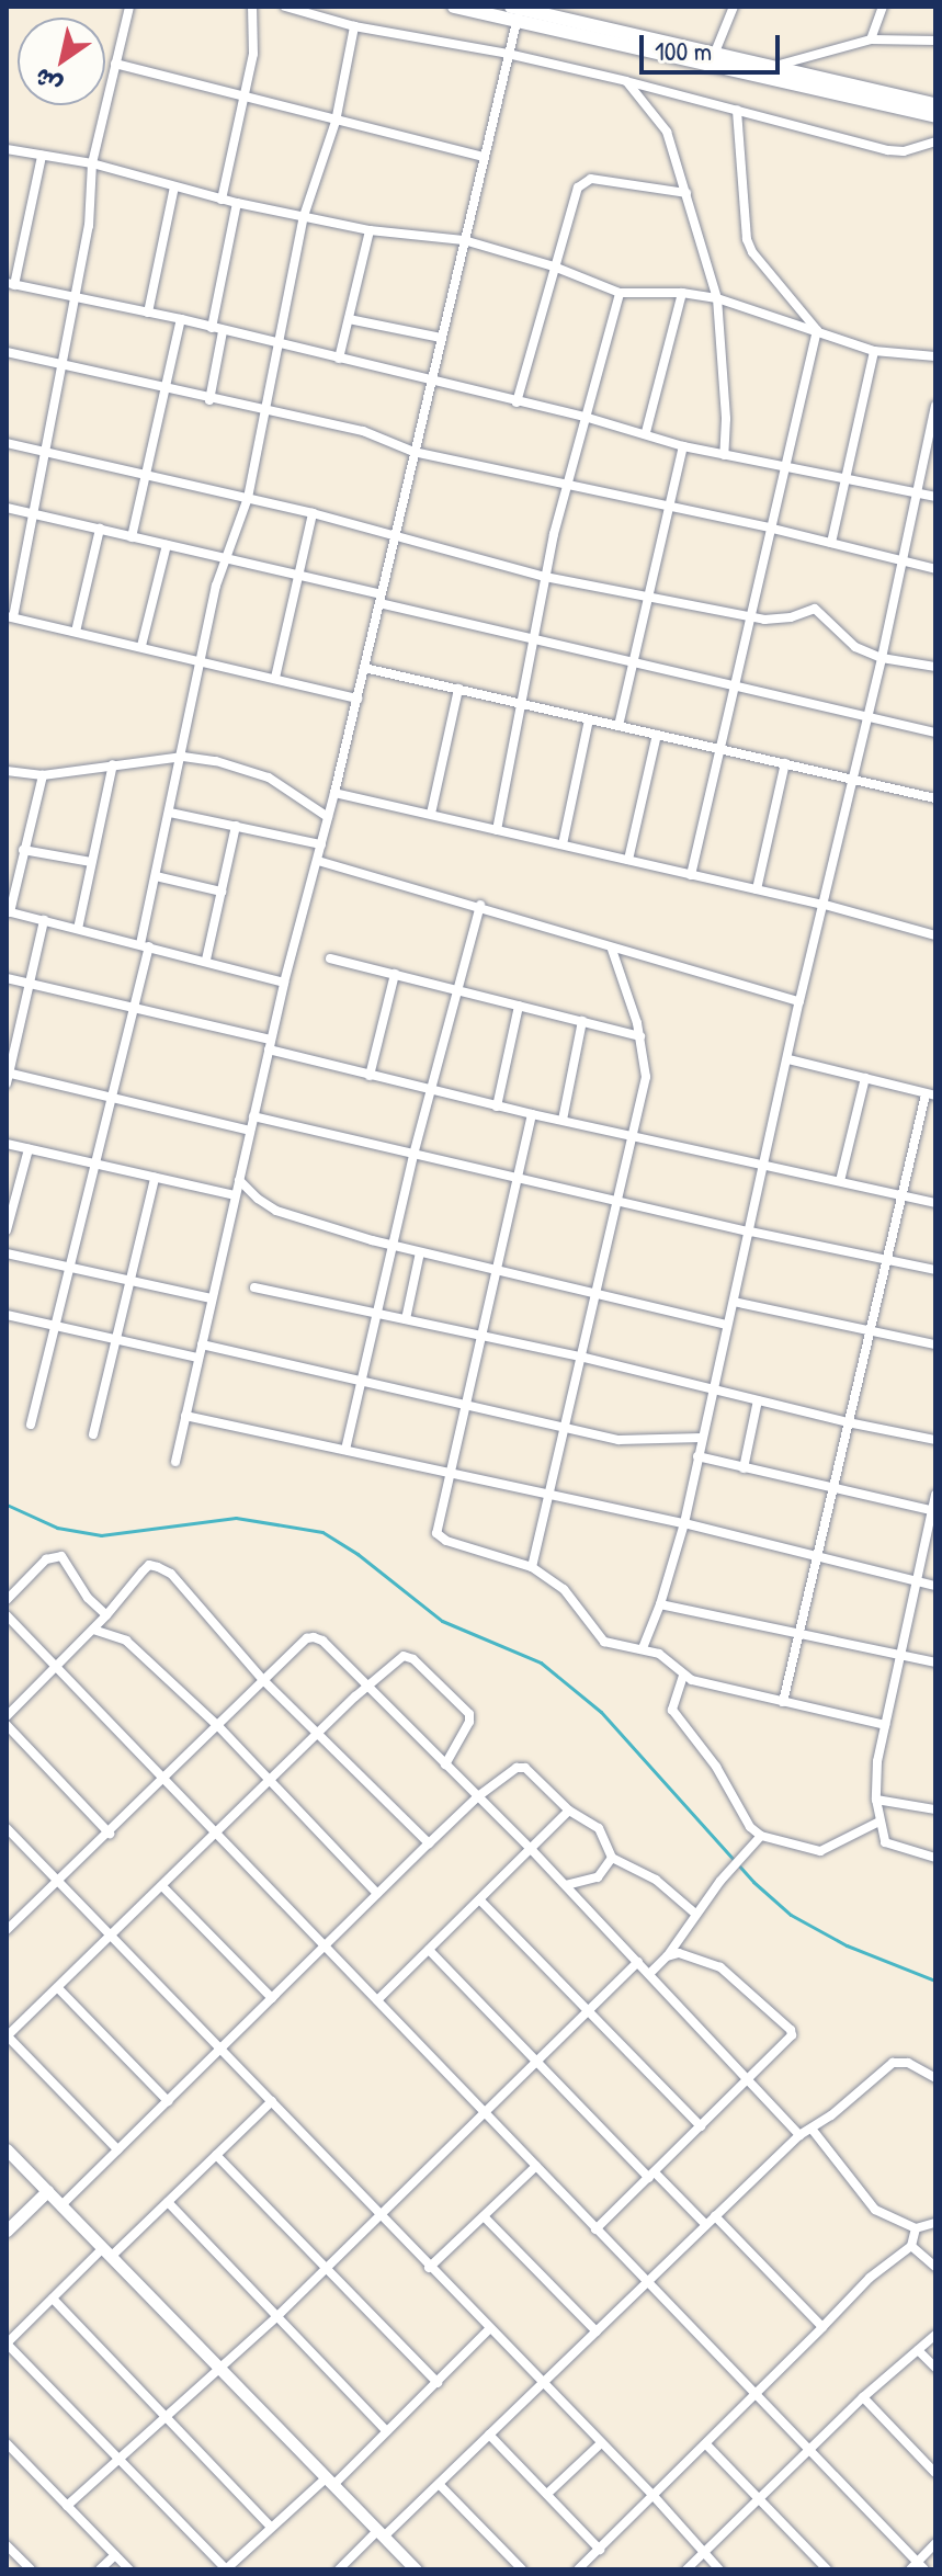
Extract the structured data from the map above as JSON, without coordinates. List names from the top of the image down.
{
  "scale_bar": "100 m",
  "north": "bottom left"
}
